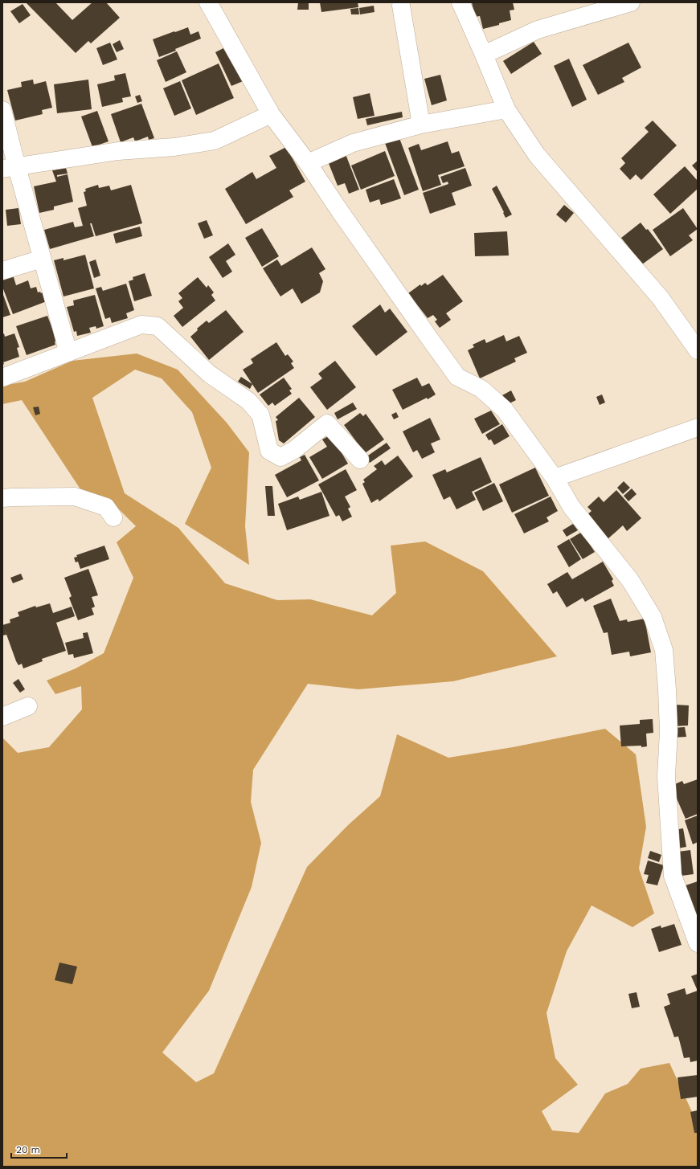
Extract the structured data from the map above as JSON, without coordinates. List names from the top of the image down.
{
  "scale_bar": "20 m"
}
